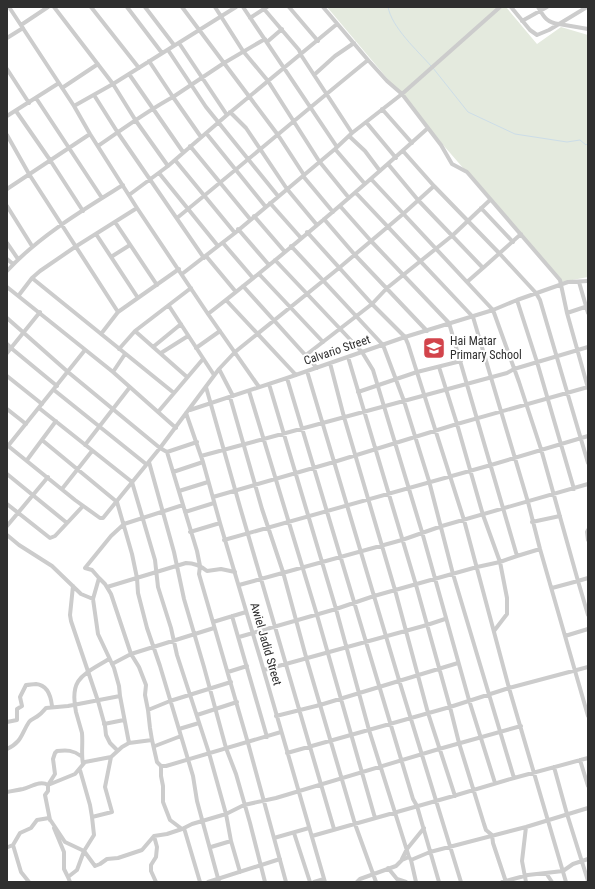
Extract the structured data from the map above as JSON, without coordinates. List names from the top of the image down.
{
  "streets": {
    "street": ["Calvario Street", "Awiel Jadid Street"]
  },
  "crossings": [
    ["Calvario Street", "Awiel Jadid Street"]
  ],
  "places": {
    "school or university": ["Hai Matar Primary School"]
  }
}
